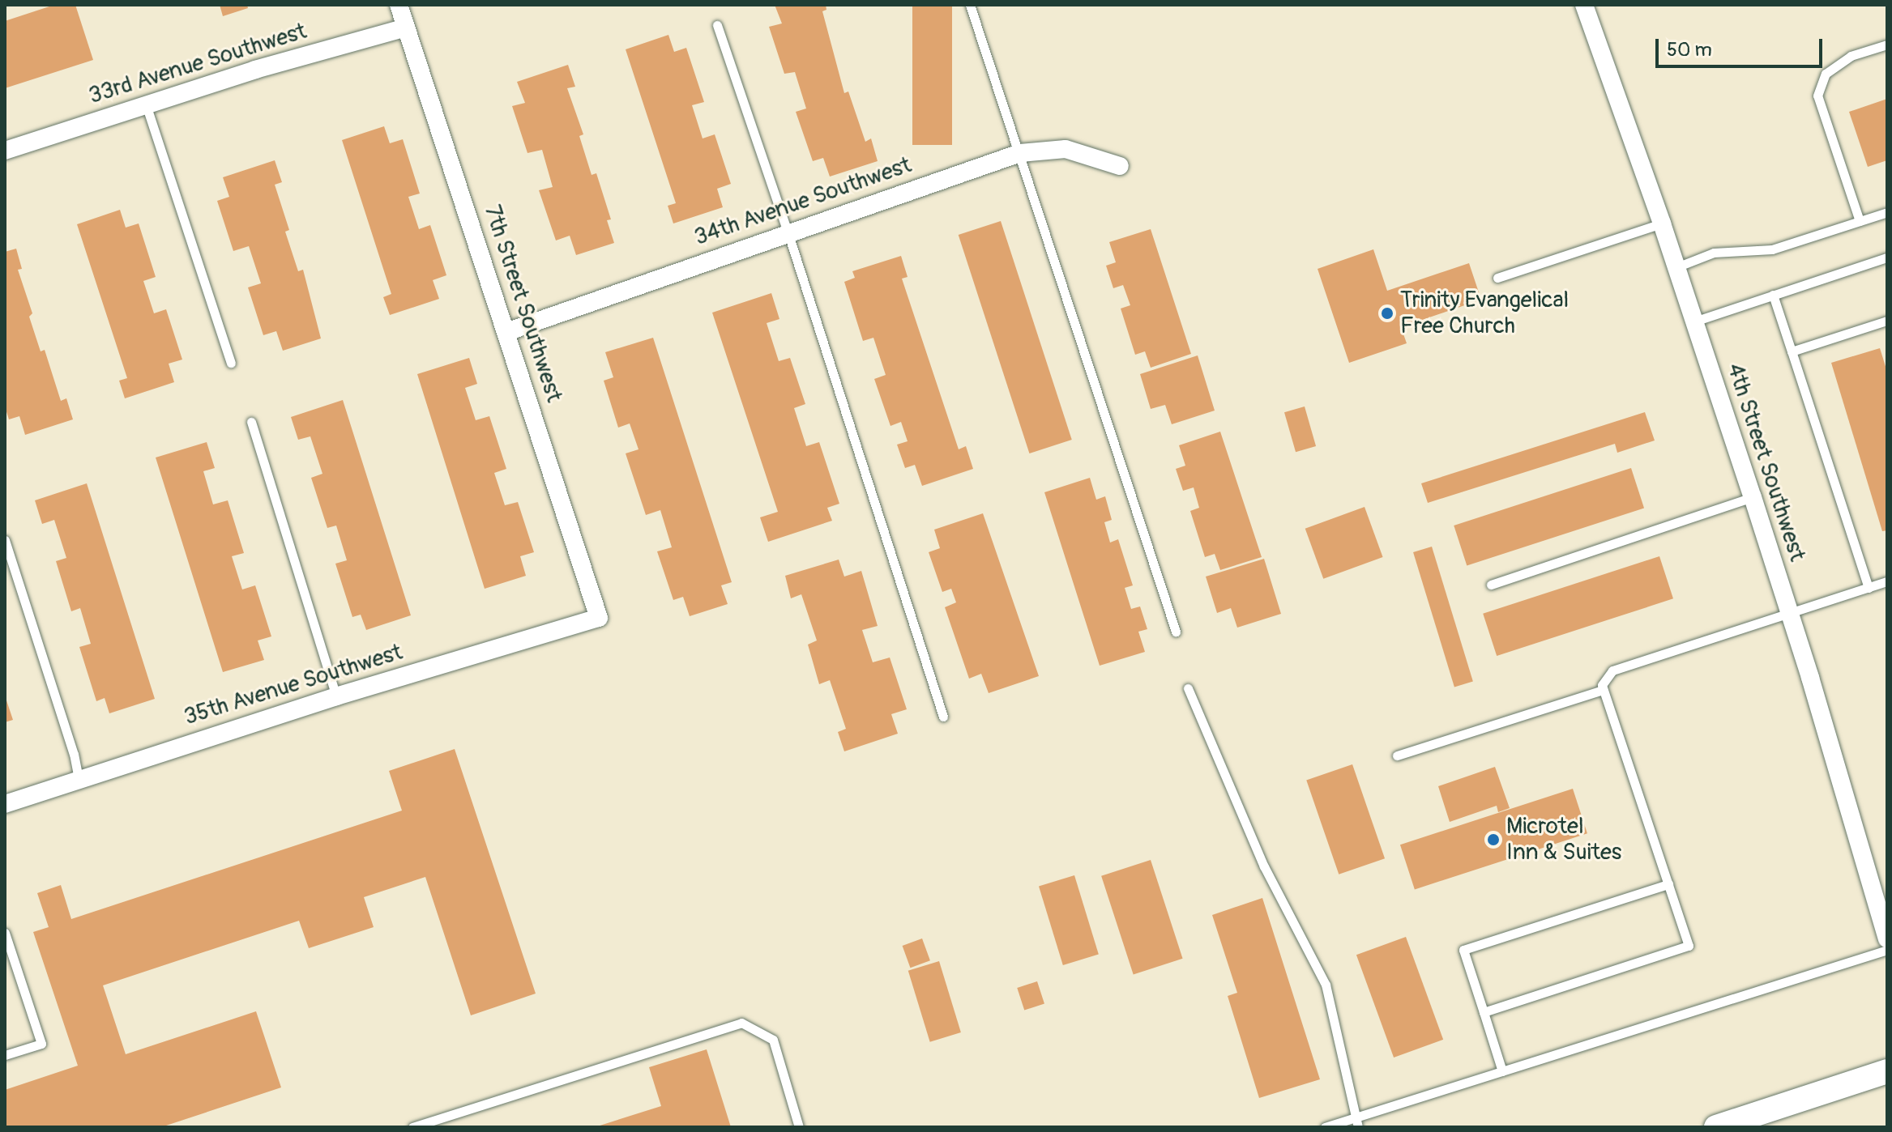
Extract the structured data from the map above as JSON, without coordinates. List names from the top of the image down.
{
  "streets": {
    "street": [
      "33rd Avenue Southwest",
      "34th Avenue Southwest",
      "7th Street Southwest",
      "4th Street Southwest",
      "35th Avenue Southwest"
    ]
  },
  "crossings": [
    ["33rd Avenue Southwest", "7th Street Southwest"],
    ["34th Avenue Southwest", "7th Street Southwest"],
    ["7th Street Southwest", "35th Avenue Southwest"]
  ],
  "places": ["Trinity Evangelical Free Church", "Microtel Inn & Suites"],
  "scale_bar": "50 m"
}
